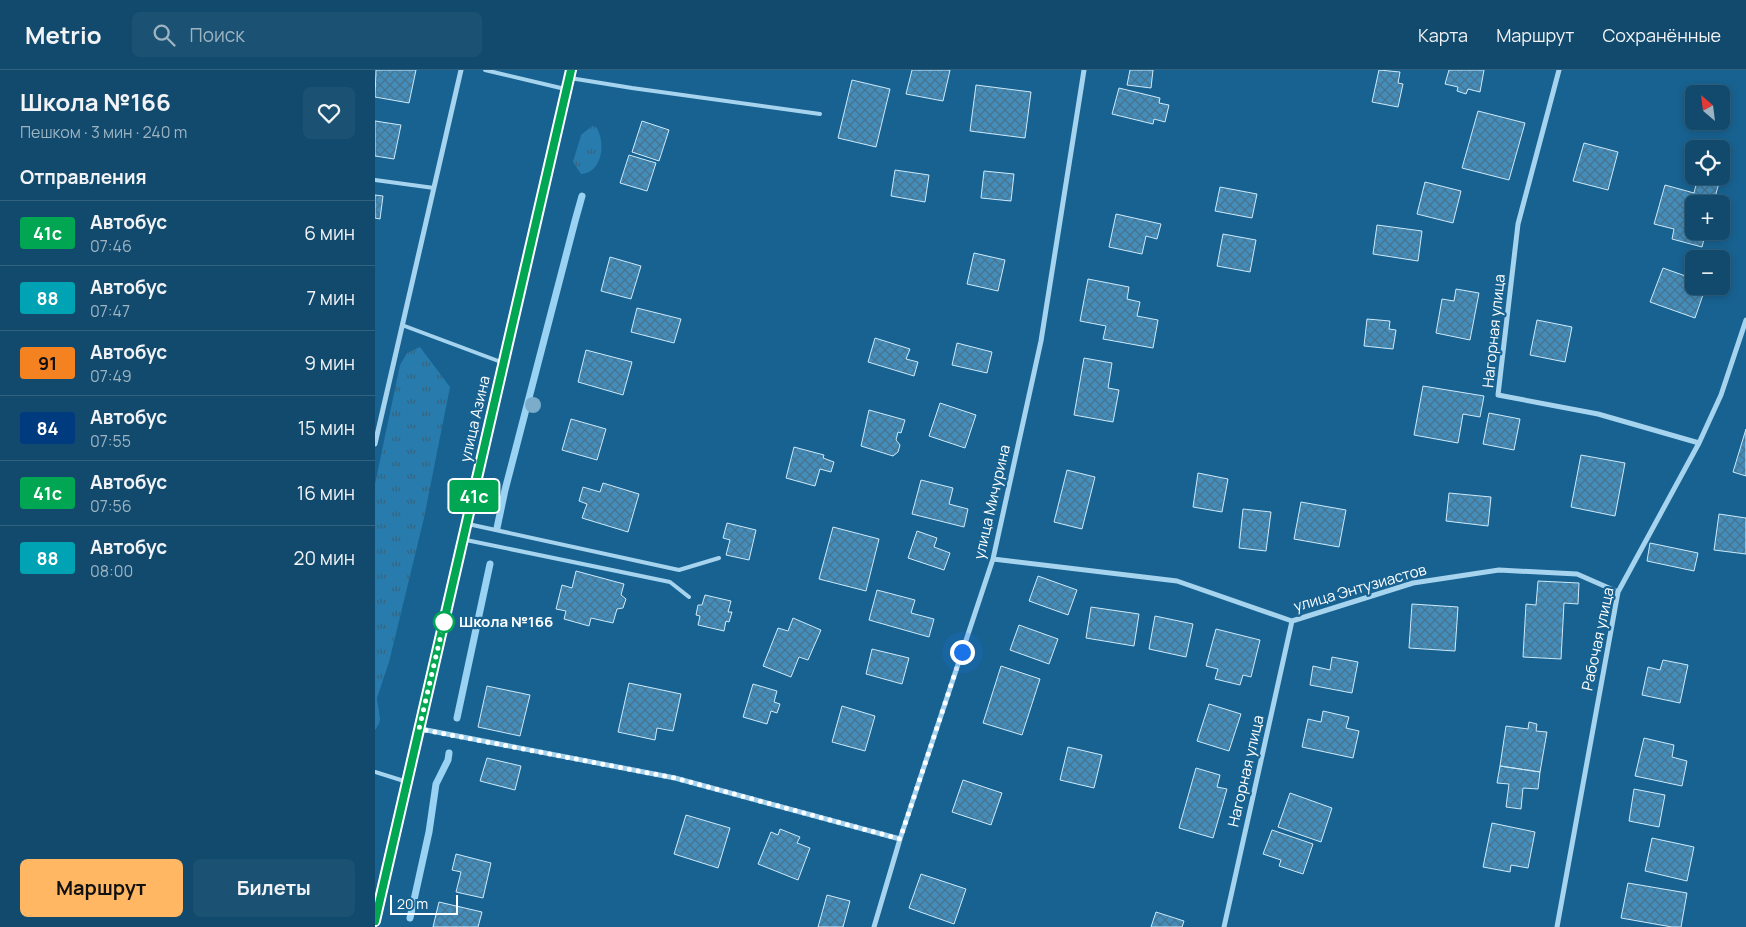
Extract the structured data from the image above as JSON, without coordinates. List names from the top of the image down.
{
  "streets": {
    "main road": ["улица Азина"],
    "street": [
      "Нагорная улица",
      "улица Мичурина",
      "улица Энтузиастов",
      "Рабочая улица"
    ]
  },
  "crossings": [
    ["Нагорная улица", "улица Энтузиастов"],
    ["Нагорная улица", "Рабочая улица"],
    ["улица Мичурина", "улица Энтузиастов"],
    ["улица Энтузиастов", "Рабочая улица"]
  ],
  "places": ["Школа №166"],
  "lines": ["bus line 41с"],
  "scale_bar": "20 m",
  "north": "top left",
  "page": {
    "header": "Metrio",
    "search": "Поиск",
    "nav": ["Карта", "Маршрут", "Сохранённые"],
    "heading": [
      ["Школа №166", "Пешком · 3 мин · 240 m"],
      "Отправления"
    ],
    "on_map": "41с",
    "map_buttons": ["+", "−"],
    "list": [
      {
        "mark": "41с",
        "name": "Автобус",
        "note": "07:46",
        "value": "6 мин"
      },
      {
        "mark": "88",
        "name": "Автобус",
        "note": "07:47",
        "value": "7 мин"
      },
      {
        "mark": "91",
        "name": "Автобус",
        "note": "07:49",
        "value": "9 мин"
      },
      {
        "mark": "84",
        "name": "Автобус",
        "note": "07:55",
        "value": "15 мин"
      },
      {
        "mark": "41с",
        "name": "Автобус",
        "note": "07:56",
        "value": "16 мин"
      },
      {
        "mark": "88",
        "name": "Автобус",
        "note": "08:00",
        "value": "20 мин"
      }
    ],
    "buttons": ["Маршрут", "Билеты"],
    "scale": "20 m"
  }
}
